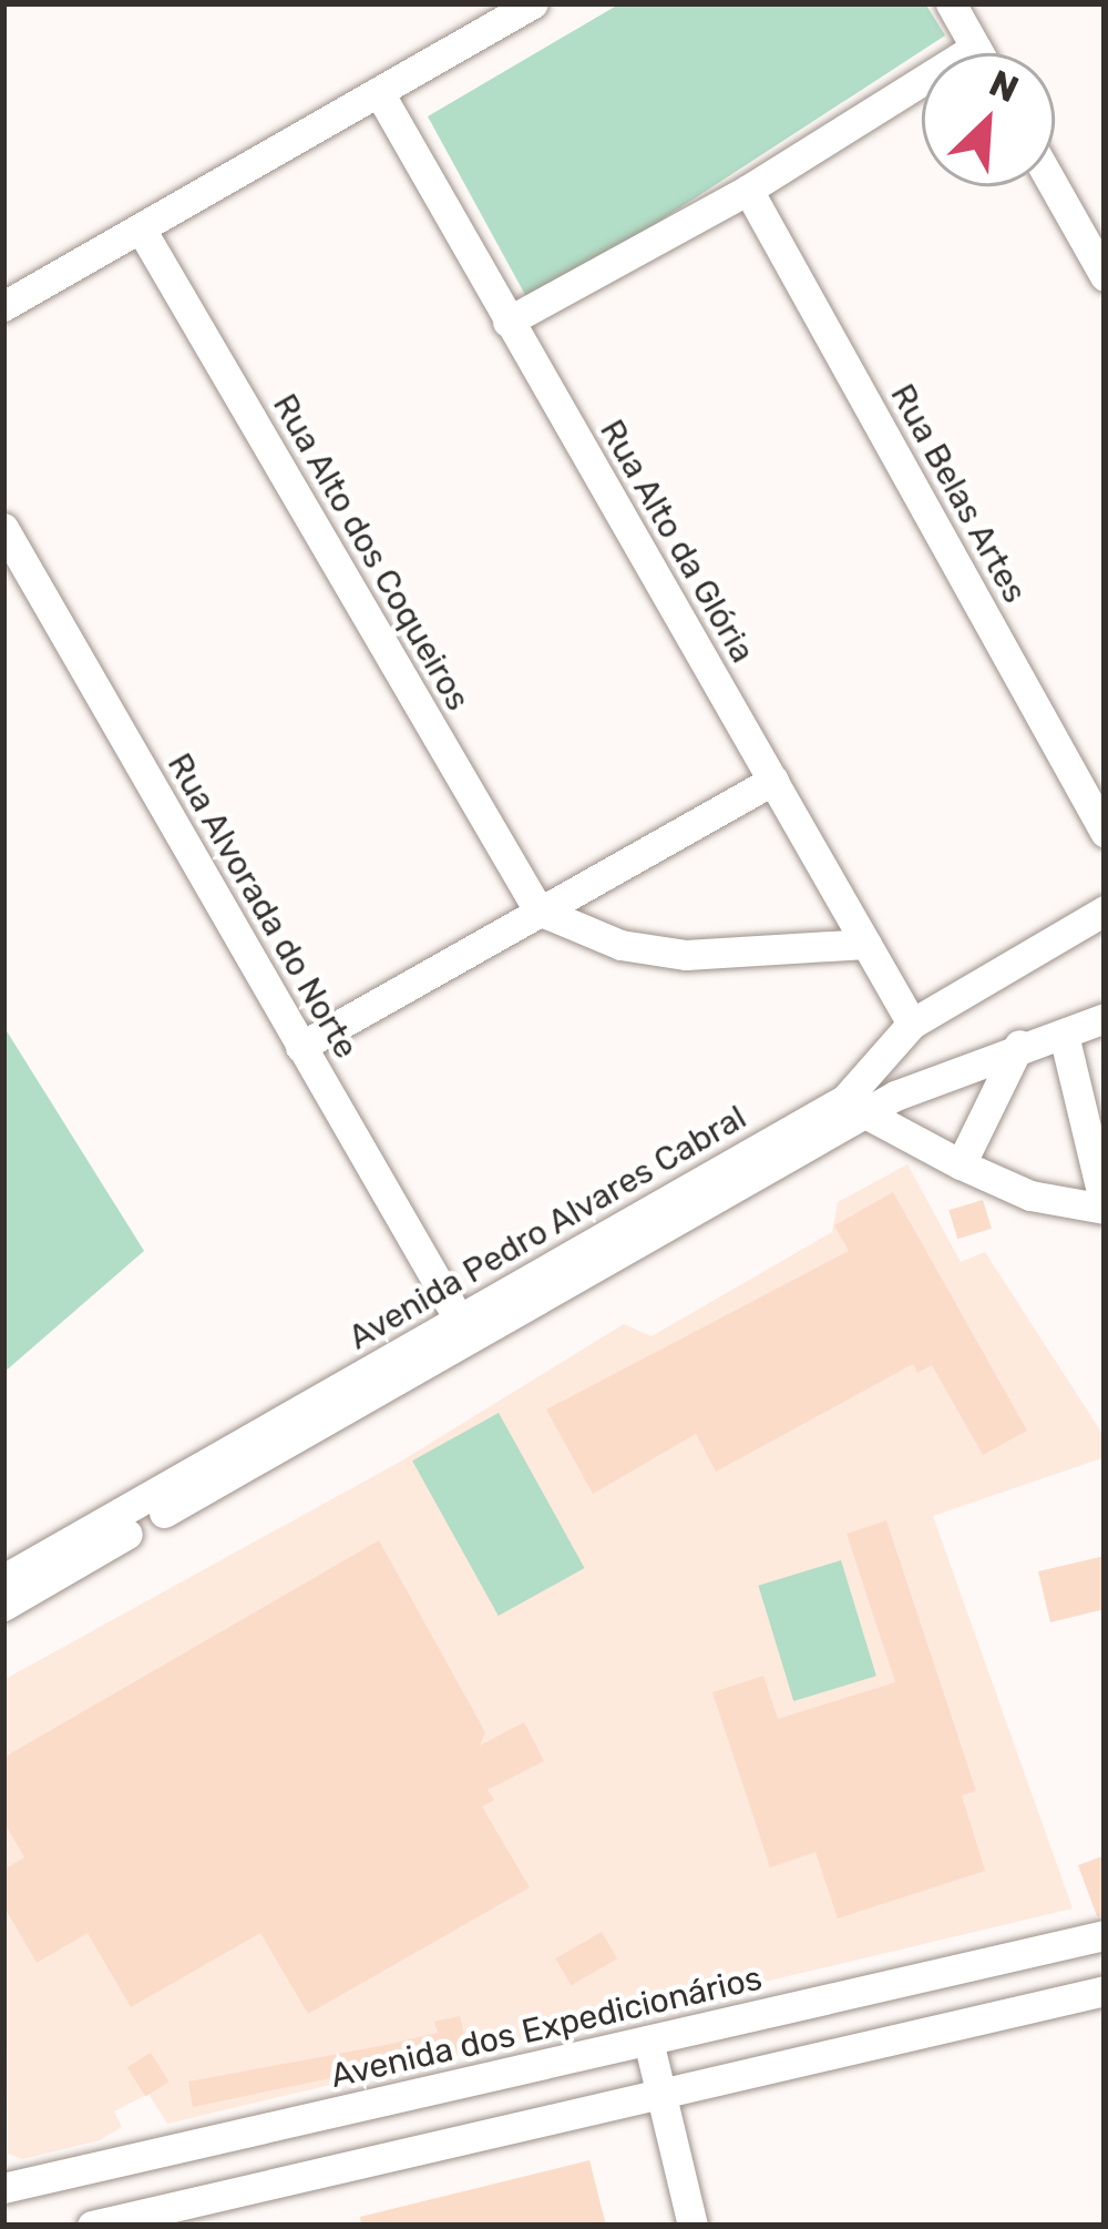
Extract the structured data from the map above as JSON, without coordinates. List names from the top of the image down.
{
  "streets": {
    "street": [
      "Rua Belas Artes",
      "Rua Alto da Glória",
      "Rua Alto dos Coqueiros",
      "Rua Alvorada do Norte",
      "Avenida Pedro Alvares Cabral",
      "Avenida dos Expedicionários"
    ]
  },
  "crossings": [
    ["Rua Alto da Glória", "Avenida Pedro Alvares Cabral"],
    ["Rua Alvorada do Norte", "Avenida Pedro Alvares Cabral"]
  ],
  "north": "top right"
}
